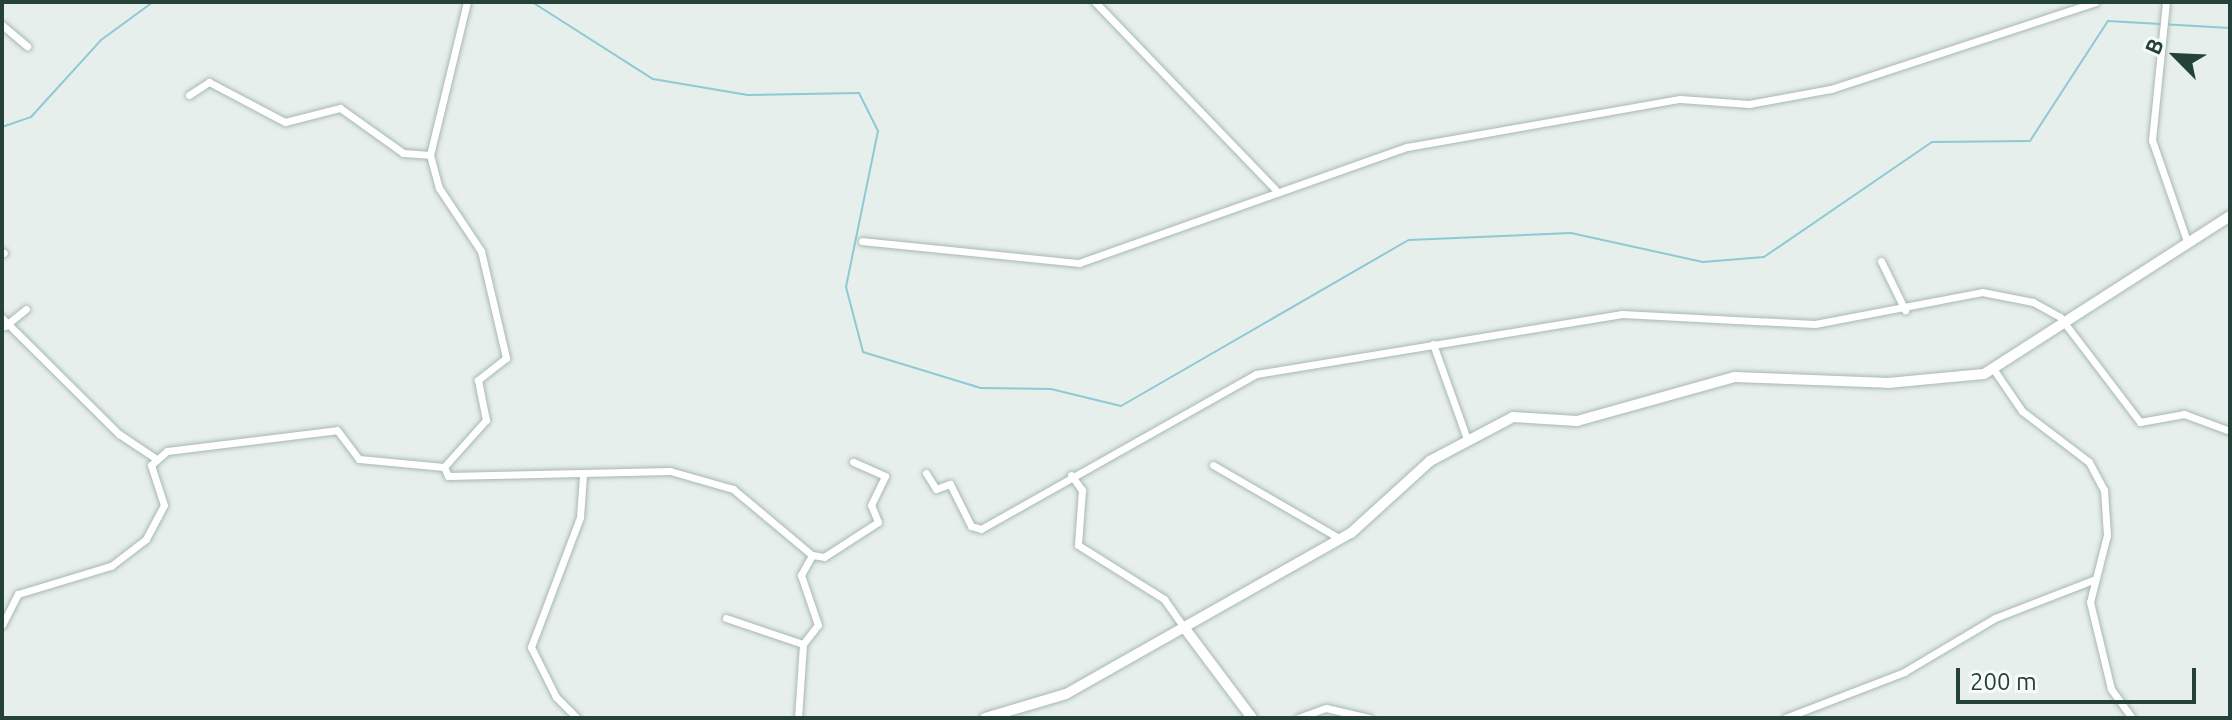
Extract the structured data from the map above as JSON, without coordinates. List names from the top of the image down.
{
  "scale_bar": "200 m",
  "north": "top left"
}
